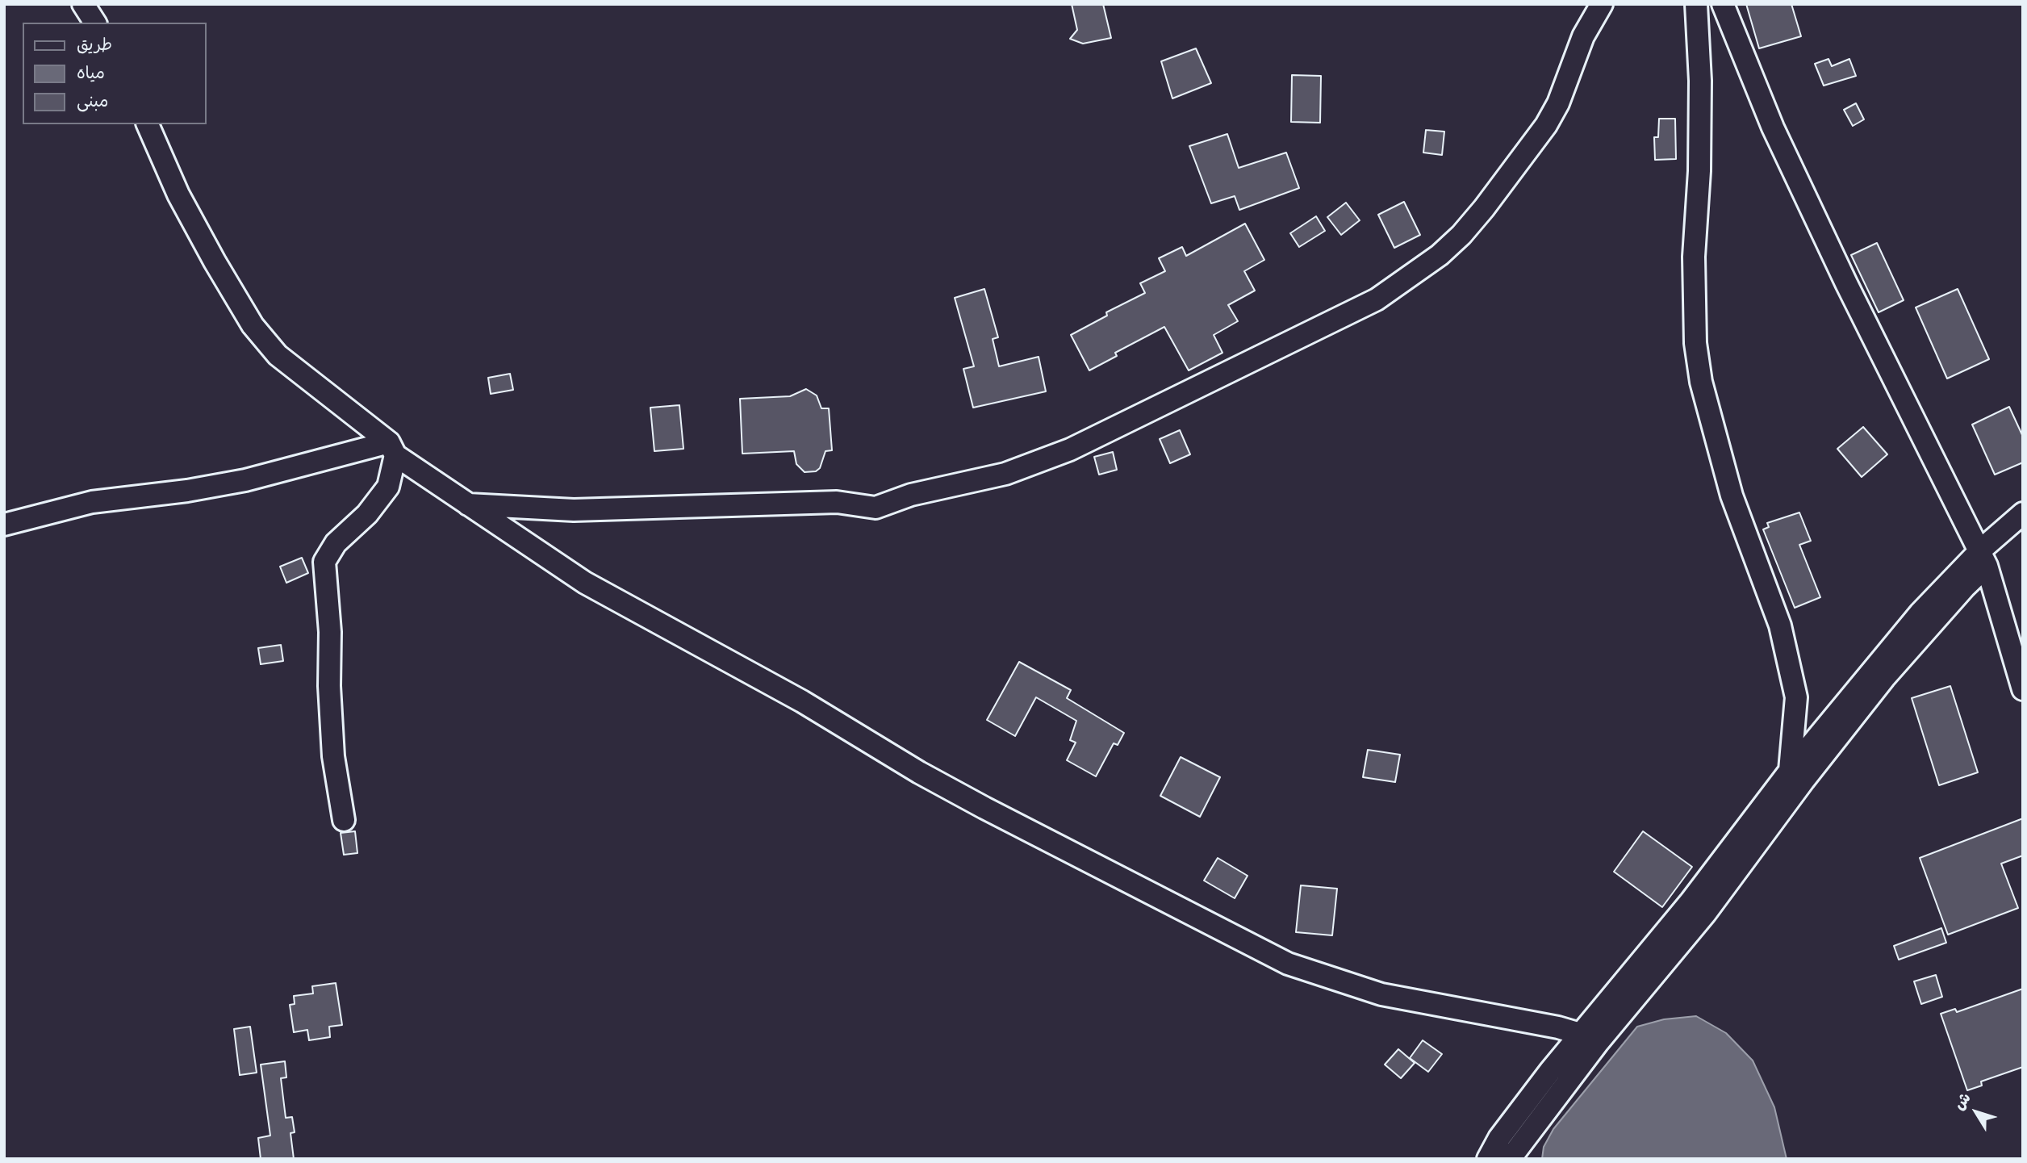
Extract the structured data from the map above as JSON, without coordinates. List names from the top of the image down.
{
  "legend": ["طريق", "مياه", "مبنى"],
  "north": "top left"
}
